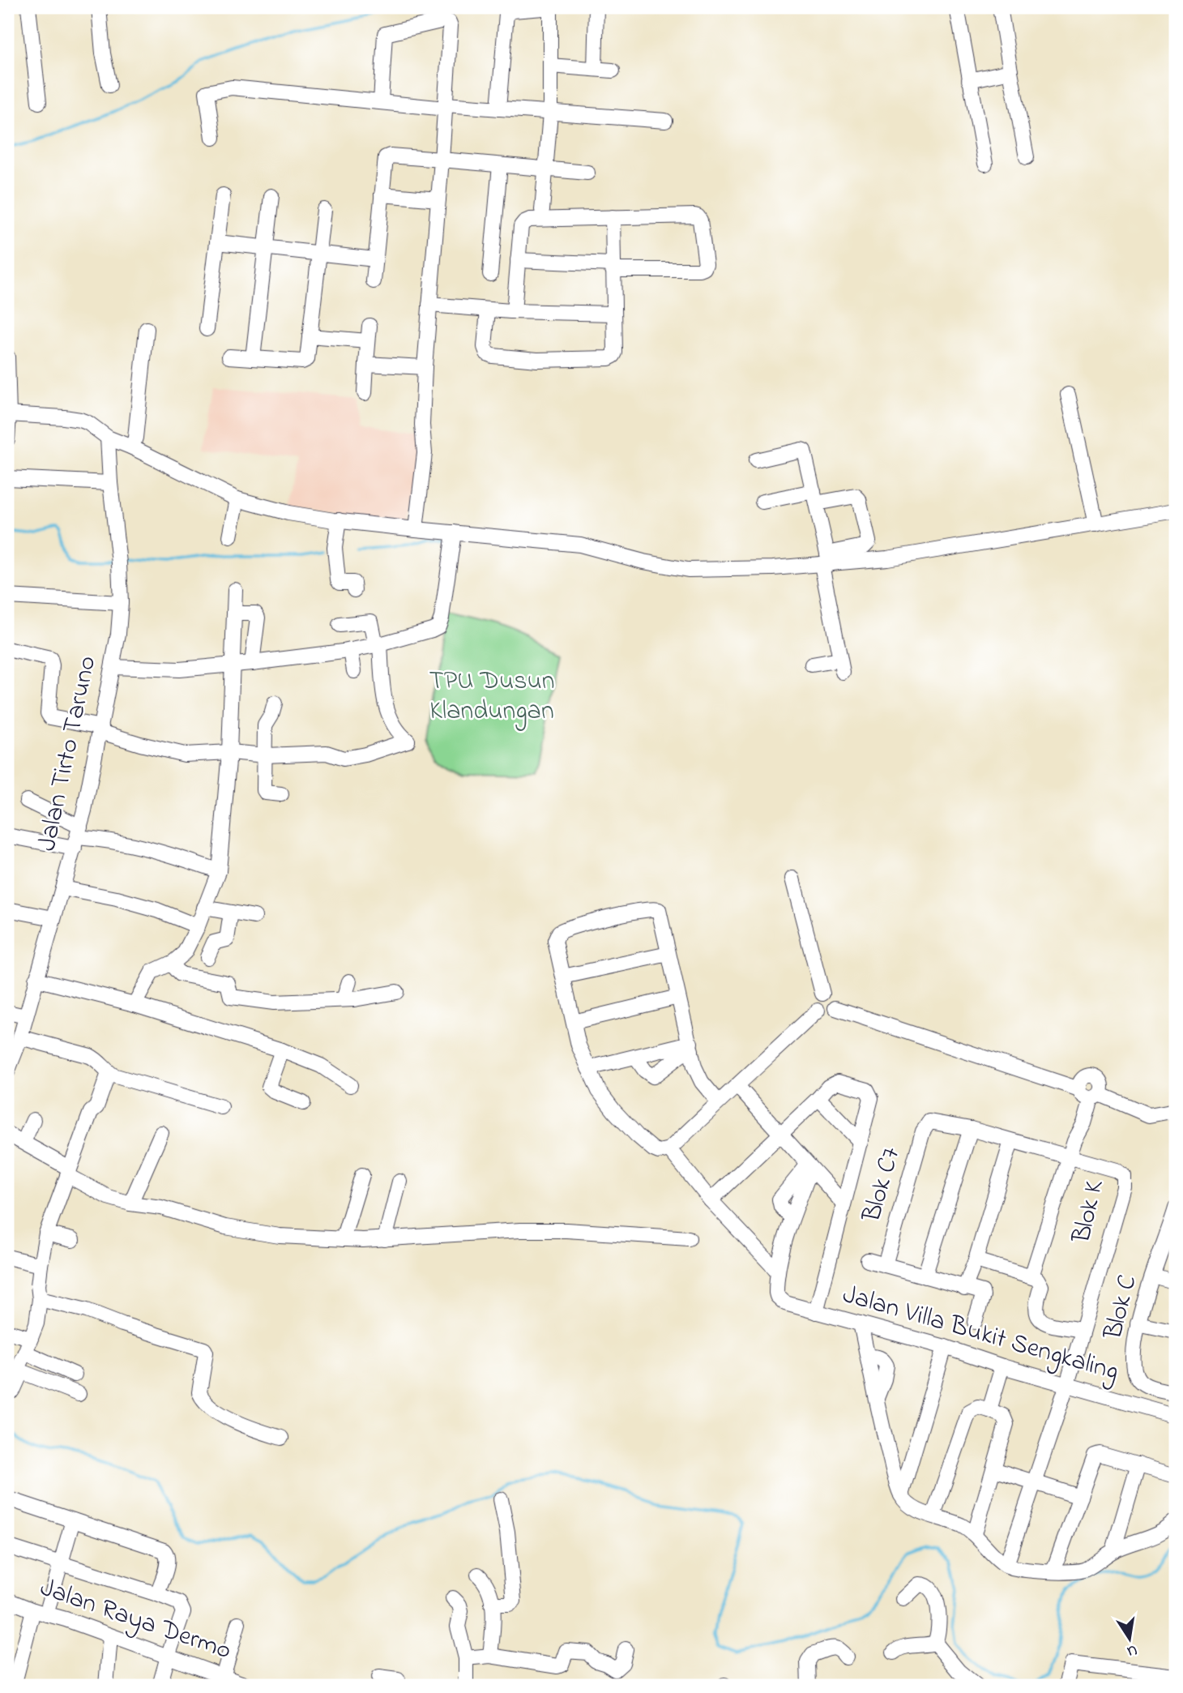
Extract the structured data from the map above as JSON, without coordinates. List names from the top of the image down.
{
  "streets": {
    "street": [
      "Jalan Tirto Taruno",
      "Blok C7",
      "Blok K",
      "Blok C",
      "Jalan Villa Bukit Sengkaling",
      "Jalan Raya Dermo"
    ]
  },
  "crossings": [
    ["Blok C7", "Blok K"],
    ["Blok K", "Jalan Villa Bukit Sengkaling"]
  ],
  "parks": ["TPU Dusun Klandungan"],
  "north": "bottom"
}
